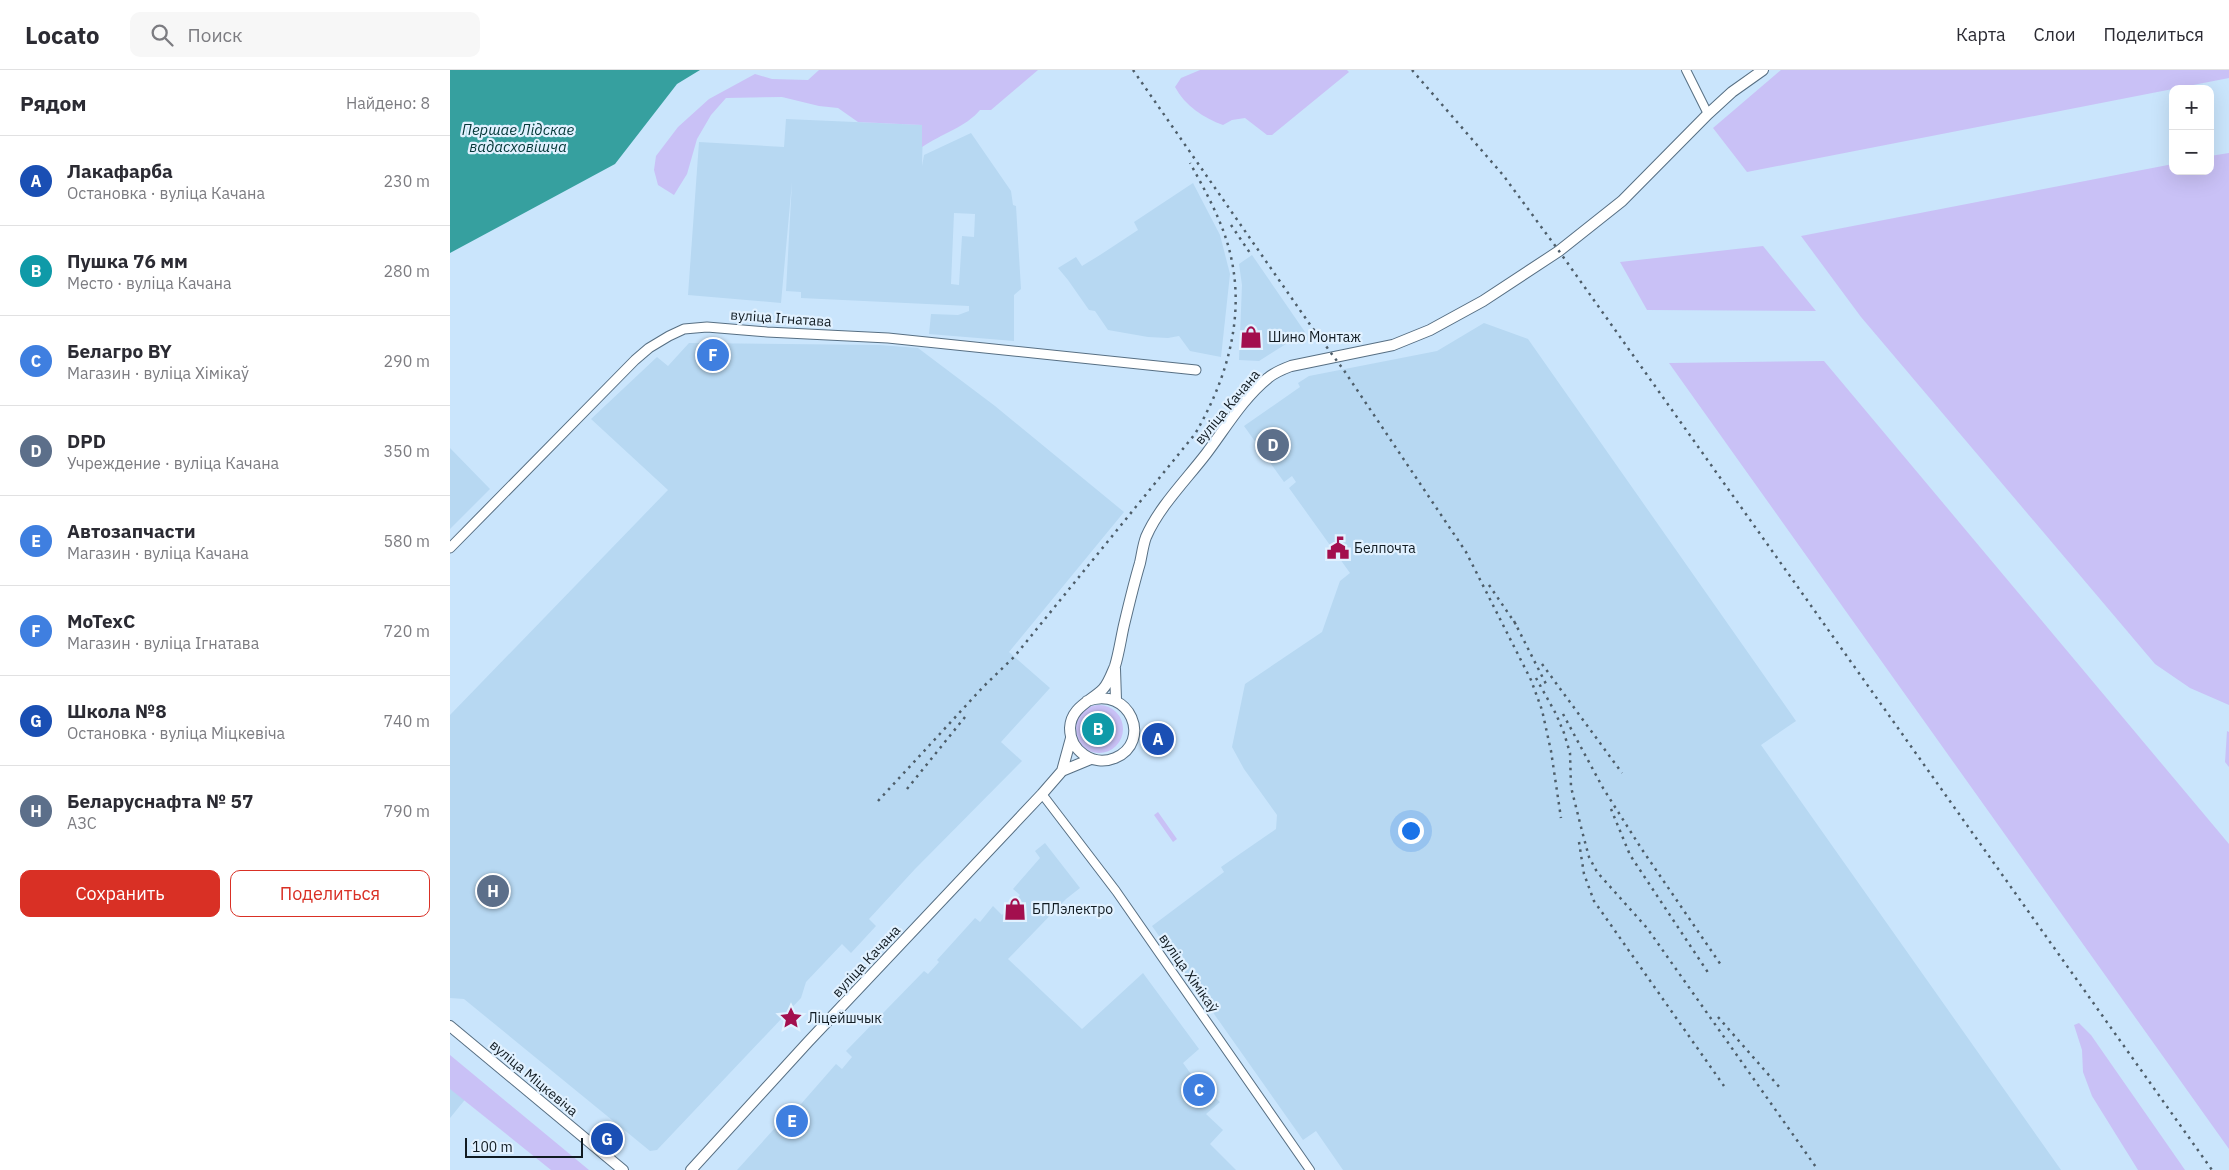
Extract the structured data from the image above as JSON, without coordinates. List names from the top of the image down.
{
  "streets": {
    "main road": ["вуліца Качана", "вуліца Міцкевіча"],
    "street": ["вуліца Ігнатава", "вуліца Хімікаў"]
  },
  "crossings": [
    ["вуліца Качана", "вуліца Хімікаў"]
  ],
  "water": ["Першае Лідскае вадасховішча"],
  "places": {
    "shop": ["Шино Монтаж", "БПЛэлектро"],
    "public building": ["Белпочта"],
    "place": ["Ліцейшчык"]
  },
  "scale_bar": "100 m",
  "page": {
    "header": "Locato",
    "search": "Поиск",
    "nav": ["Карта", "Слои", "Поделиться"],
    "heading": ["Рядом", "Найдено: 8"],
    "map_buttons": ["+", "−"],
    "list": [
      {
        "mark": "A",
        "name": "Лакафарба",
        "note": "Остановка · вуліца Качана",
        "value": "230 m"
      },
      {
        "mark": "B",
        "name": "Пушка 76 мм",
        "note": "Место · вуліца Качана",
        "value": "280 m"
      },
      {
        "mark": "C",
        "name": "Белагро BY",
        "note": "Магазин · вуліца Хімікаў",
        "value": "290 m"
      },
      {
        "mark": "D",
        "name": "DPD",
        "note": "Учреждение · вуліца Качана",
        "value": "350 m"
      },
      {
        "mark": "E",
        "name": "Автозапчасти",
        "note": "Магазин · вуліца Качана",
        "value": "580 m"
      },
      {
        "mark": "F",
        "name": "MoTexC",
        "note": "Магазин · вуліца Ігнатава",
        "value": "720 m"
      },
      {
        "mark": "G",
        "name": "Школа №8",
        "note": "Остановка · вуліца Міцкевіча",
        "value": "740 m"
      },
      {
        "mark": "H",
        "name": "Беларуснафта № 57",
        "note": "АЗС",
        "value": "790 m"
      }
    ],
    "pins": [
      "F",
      "D",
      "B",
      "A",
      "H",
      "C",
      "E",
      "G"
    ],
    "buttons": ["Сохранить", "Поделиться"],
    "scale": "100 m"
  }
}
